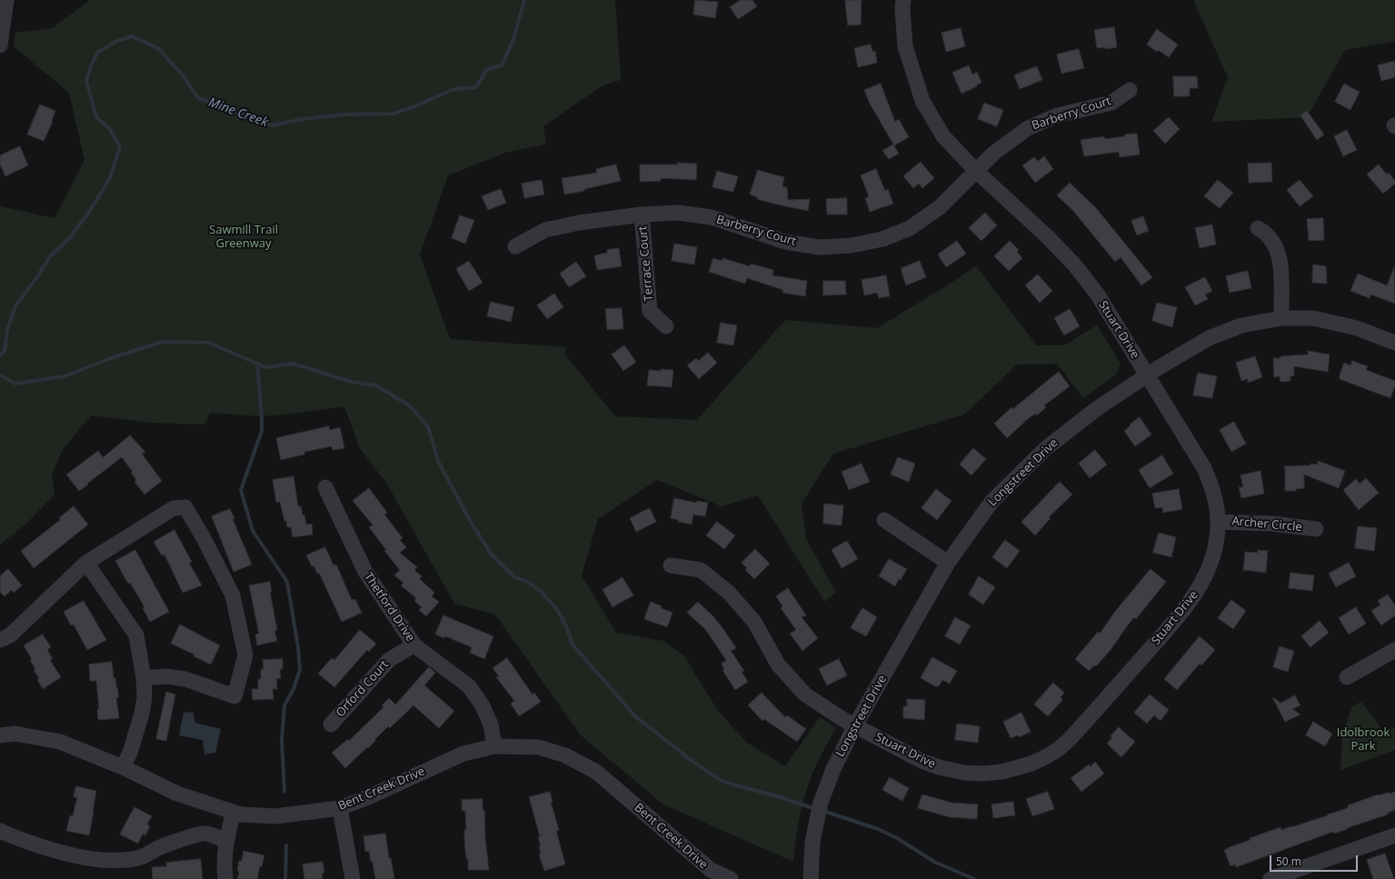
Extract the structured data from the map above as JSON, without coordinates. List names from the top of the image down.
{
  "streets": {
    "street": [
      "Barberry Court",
      "Terrace Court",
      "Stuart Drive",
      "Longstreet Drive",
      "Archer Circle",
      "Thetford Drive",
      "Orford Court",
      "Bent Creek Drive"
    ]
  },
  "crossings": [
    ["Barberry Court", "Terrace Court"],
    ["Barberry Court", "Stuart Drive"],
    ["Stuart Drive", "Longstreet Drive"],
    ["Stuart Drive", "Archer Circle"],
    ["Thetford Drive", "Orford Court"],
    ["Thetford Drive", "Bent Creek Drive"]
  ],
  "water": ["Mine Creek"],
  "parks": ["Sawmill Trail Greenway", "Idolbrook Park"],
  "scale_bar": "50 m"
}
